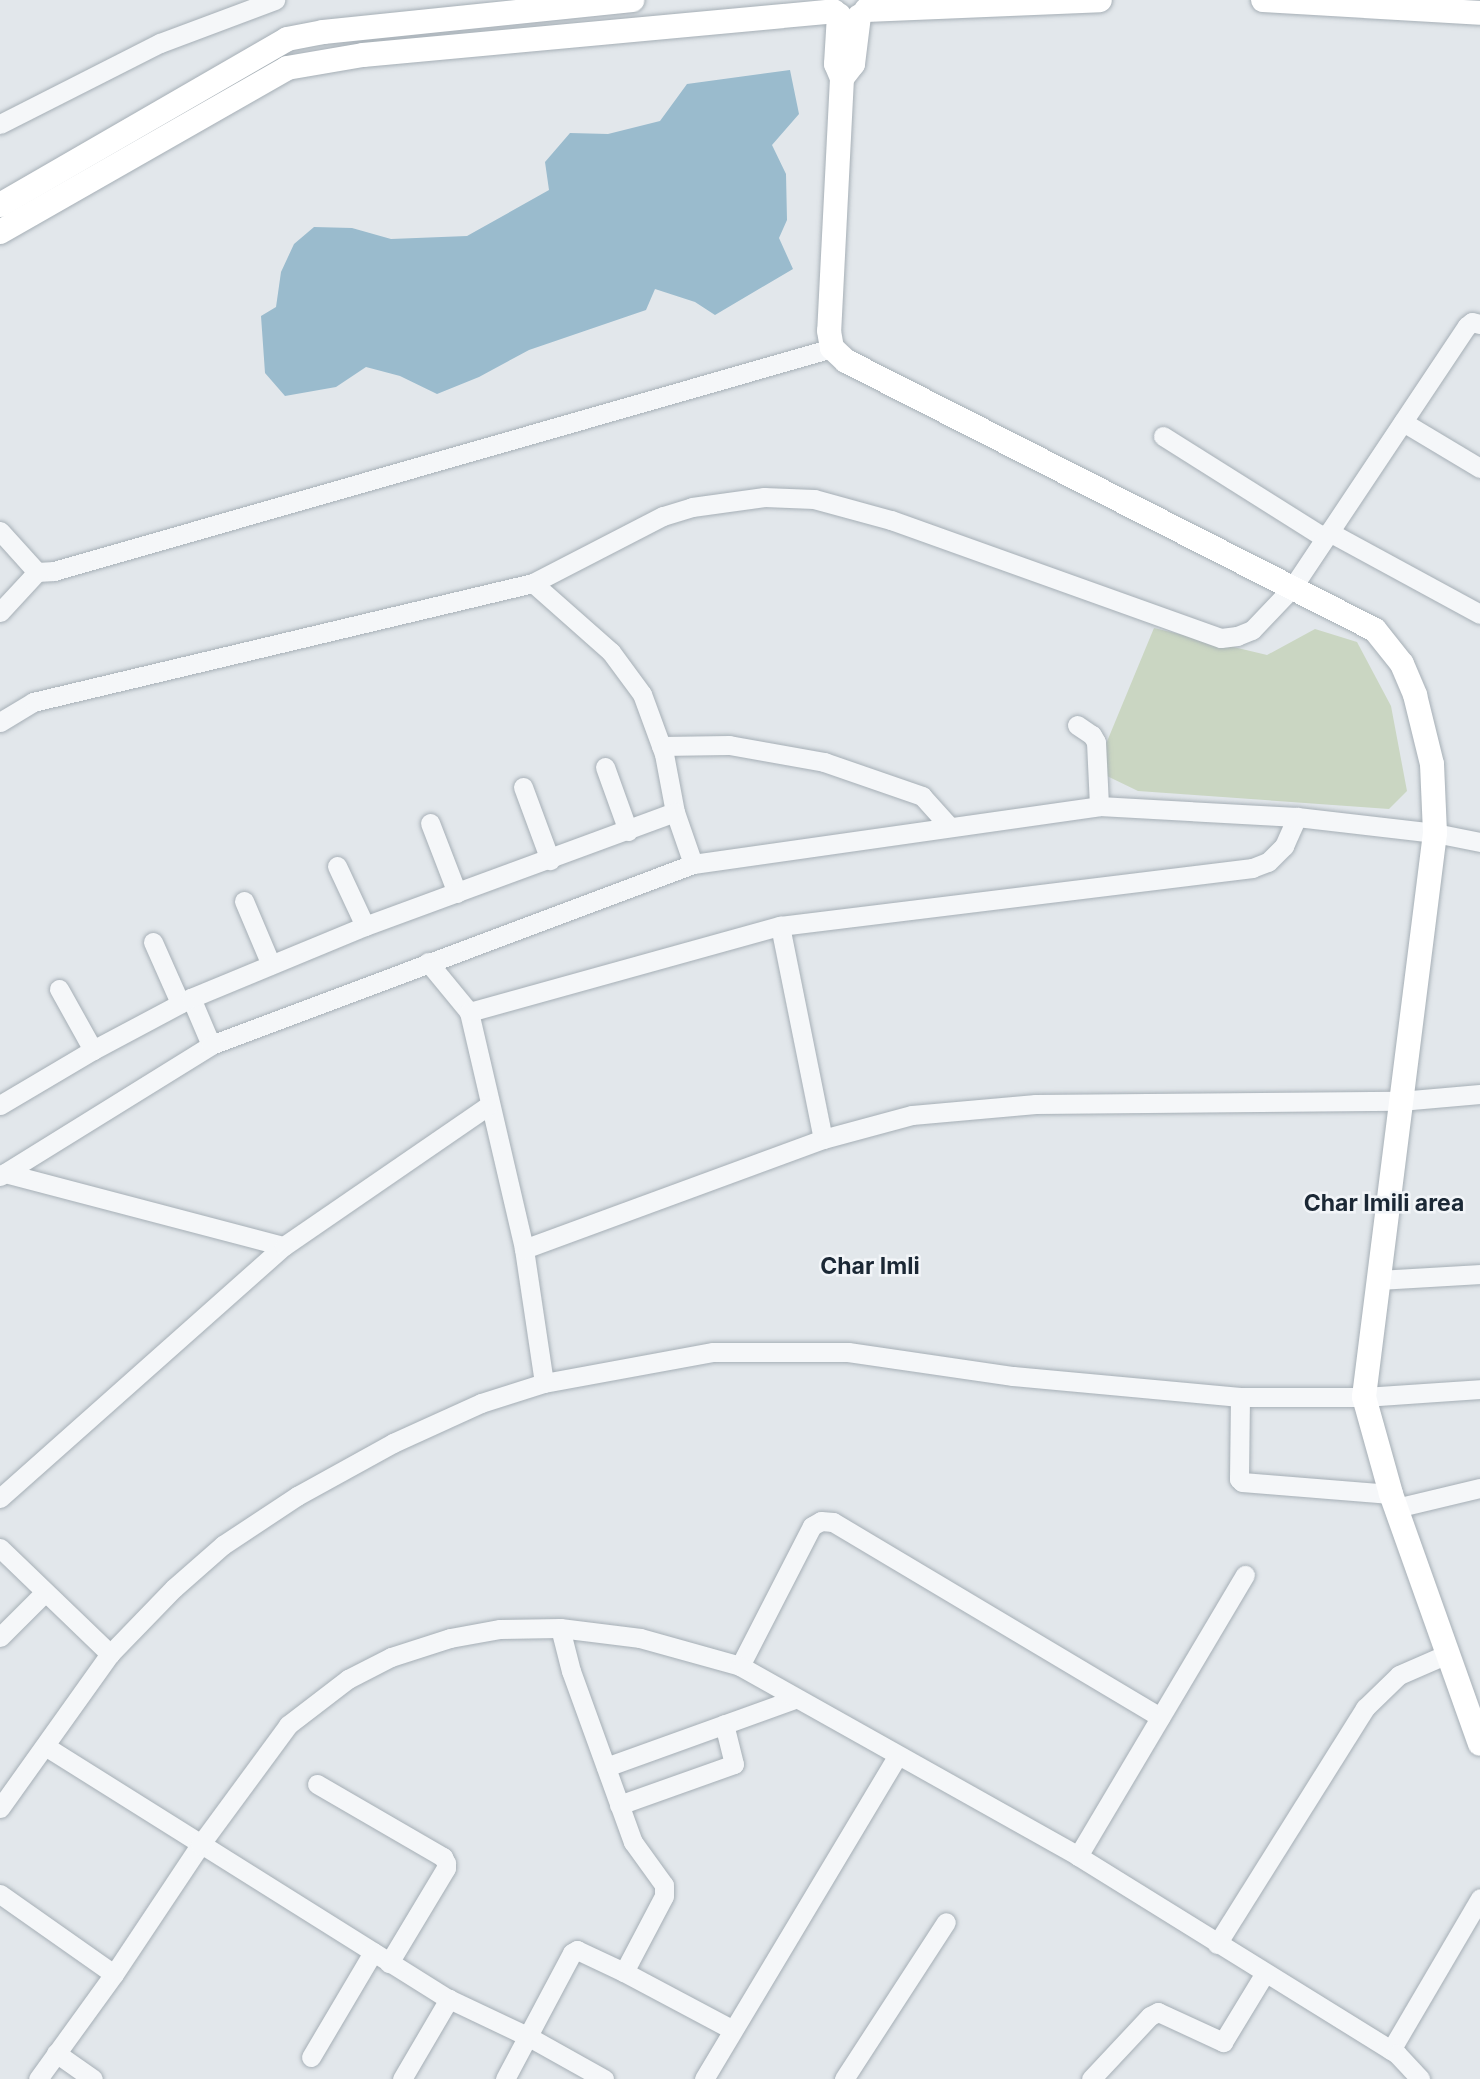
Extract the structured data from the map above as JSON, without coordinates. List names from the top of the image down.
{
  "districts": ["Char Imili area", "Char Imli"]
}
